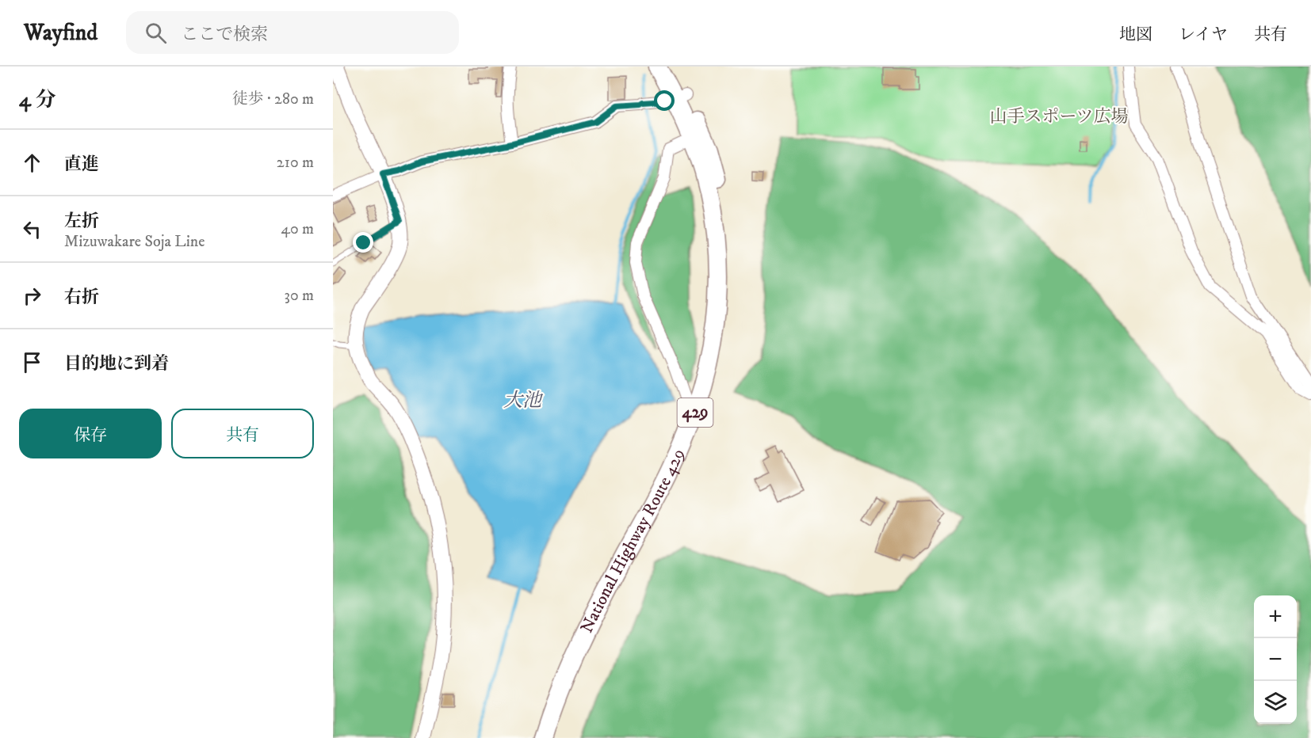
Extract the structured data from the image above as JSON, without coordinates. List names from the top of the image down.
{
  "streets": {
    "highway": ["429", "National Highway Route 429"]
  },
  "water": ["大池"],
  "parks": ["山手スポーツ広場"],
  "page": {
    "header": "Wayfind",
    "search": "ここで検索",
    "nav": ["地図", "レイヤ", "共有"],
    "heading": ["4 分", "徒歩 · 280 m"],
    "list": [
      ["直進", "210 m"],
      ["左折", "Mizuwakare Soja Line", "40 m"],
      ["右折", "30 m"],
      "目的地に到着"
    ],
    "buttons": ["保存", "共有"],
    "map_buttons": ["+", "−"]
  }
}
